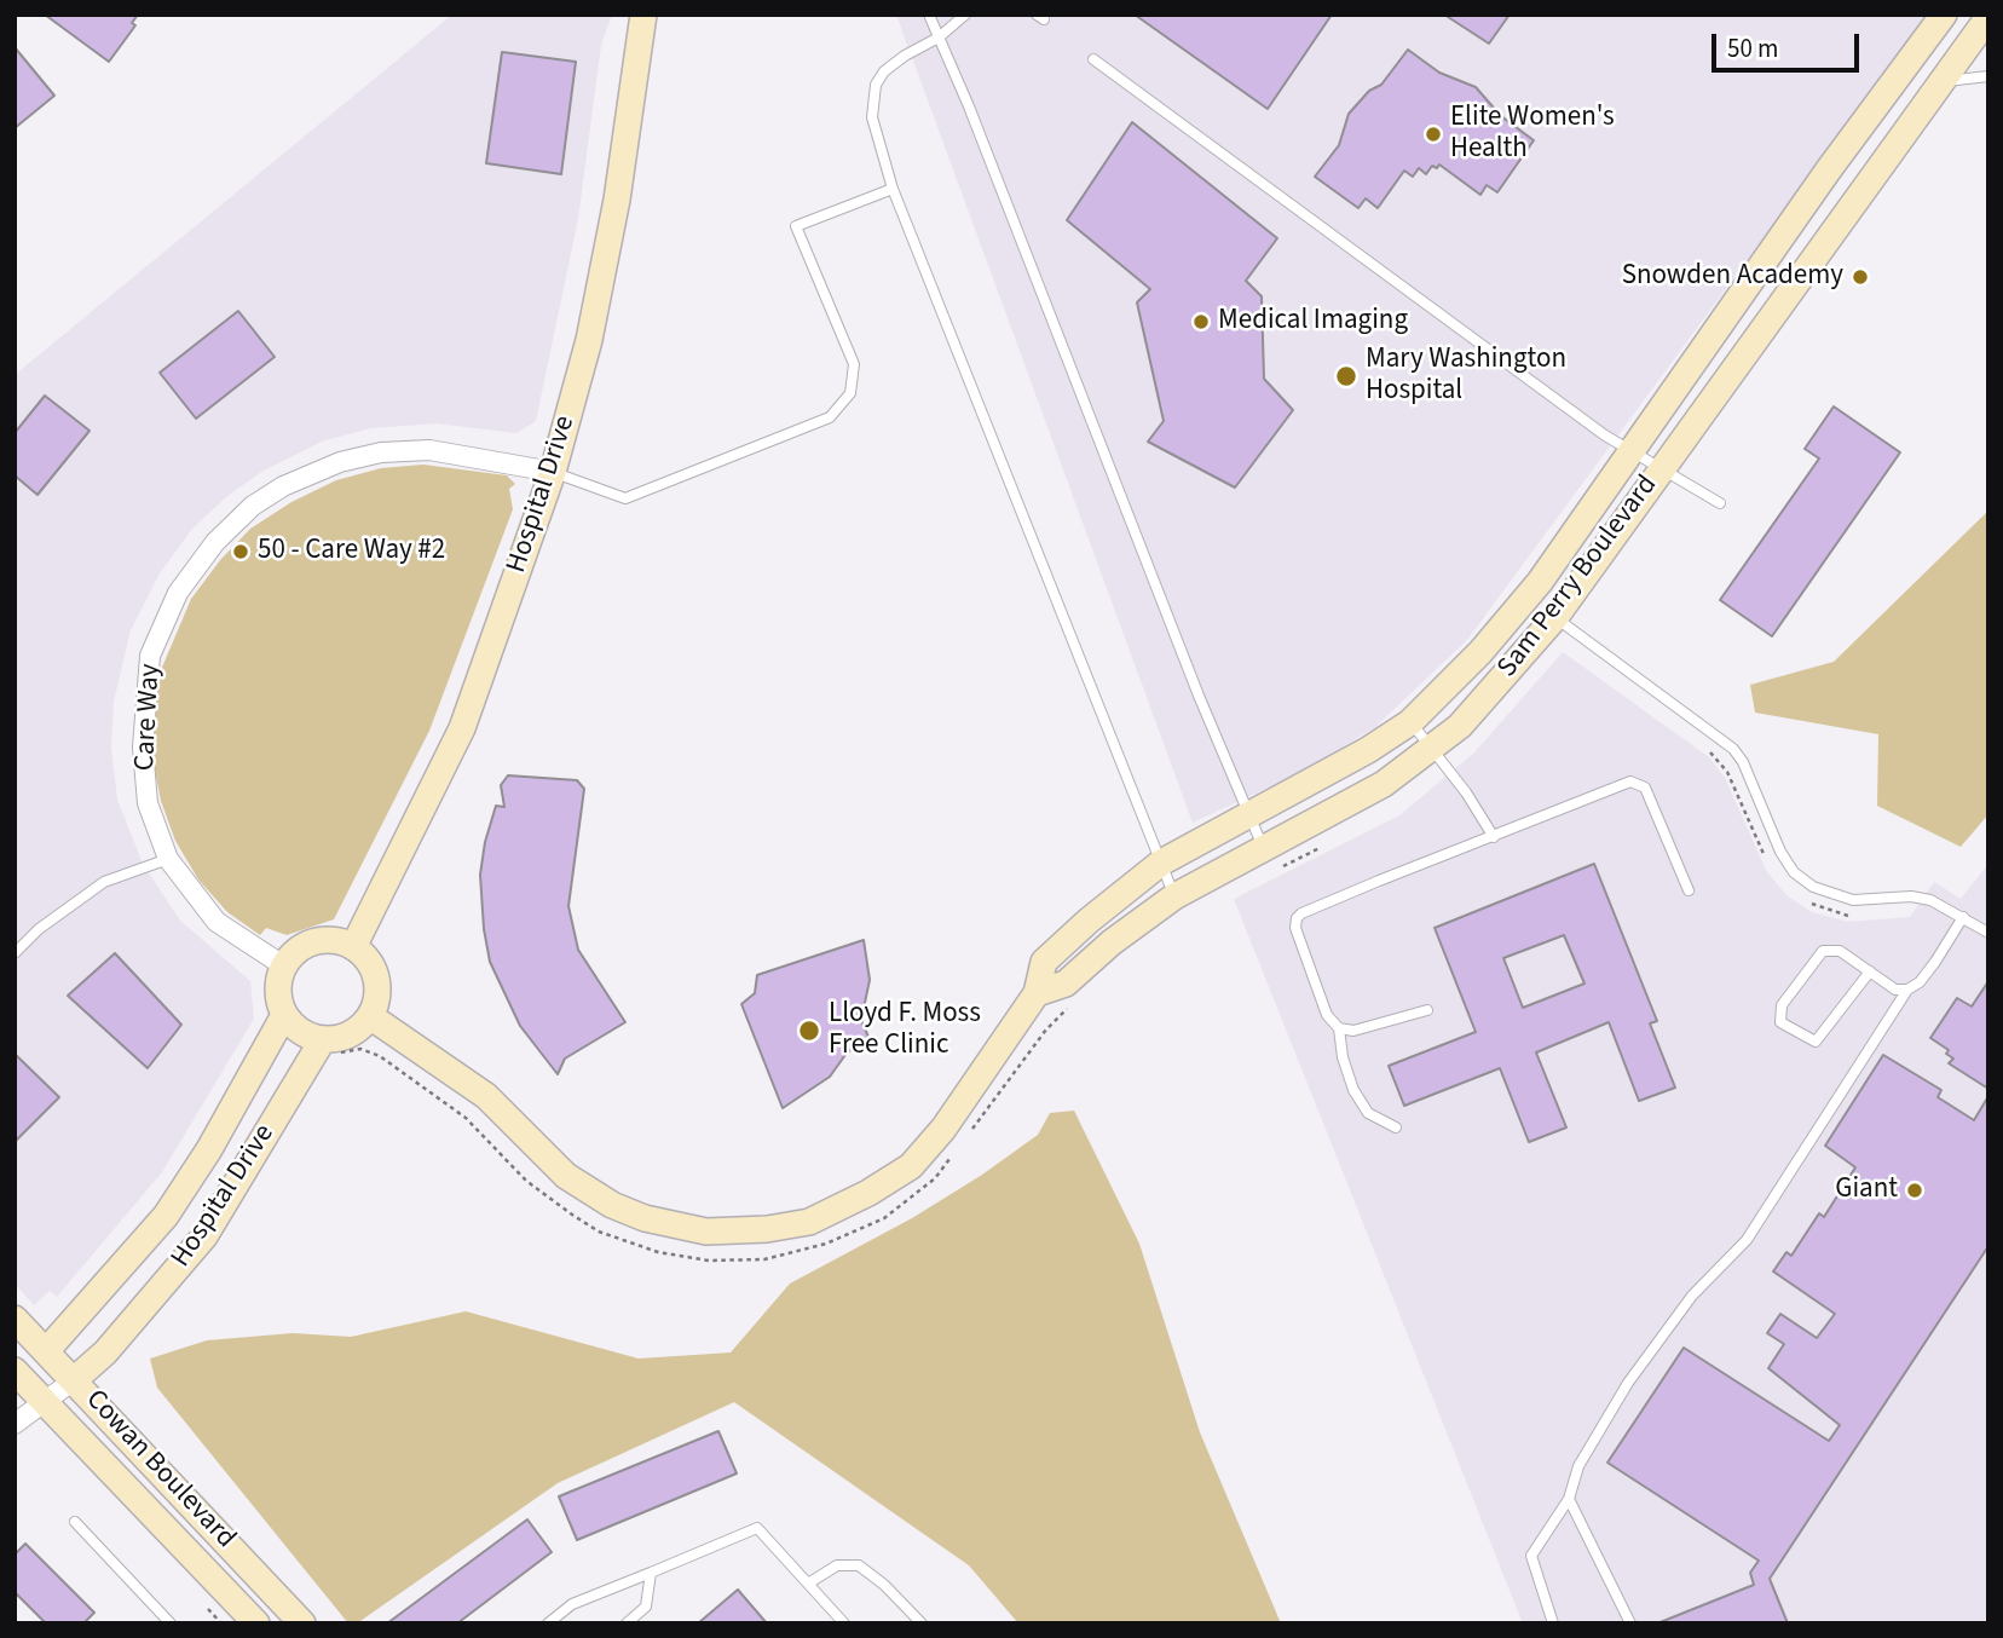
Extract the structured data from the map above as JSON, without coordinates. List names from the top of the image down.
{
  "streets": {
    "street": [
      "Hospital Drive",
      "Sam Perry Boulevard",
      "Care Way",
      "Cowan Boulevard"
    ]
  },
  "crossings": [
    ["Hospital Drive", "Sam Perry Boulevard"],
    ["Hospital Drive", "Care Way"],
    ["Hospital Drive", "Cowan Boulevard"],
    ["Sam Perry Boulevard", "Care Way"]
  ],
  "places": [
    "Elite Women's Health",
    "Snowden Academy",
    "Medical Imaging",
    "Mary Washington Hospital",
    "50 - Care Way #2",
    "Lloyd F. Moss Free Clinic",
    "Giant"
  ],
  "scale_bar": "50 m"
}
